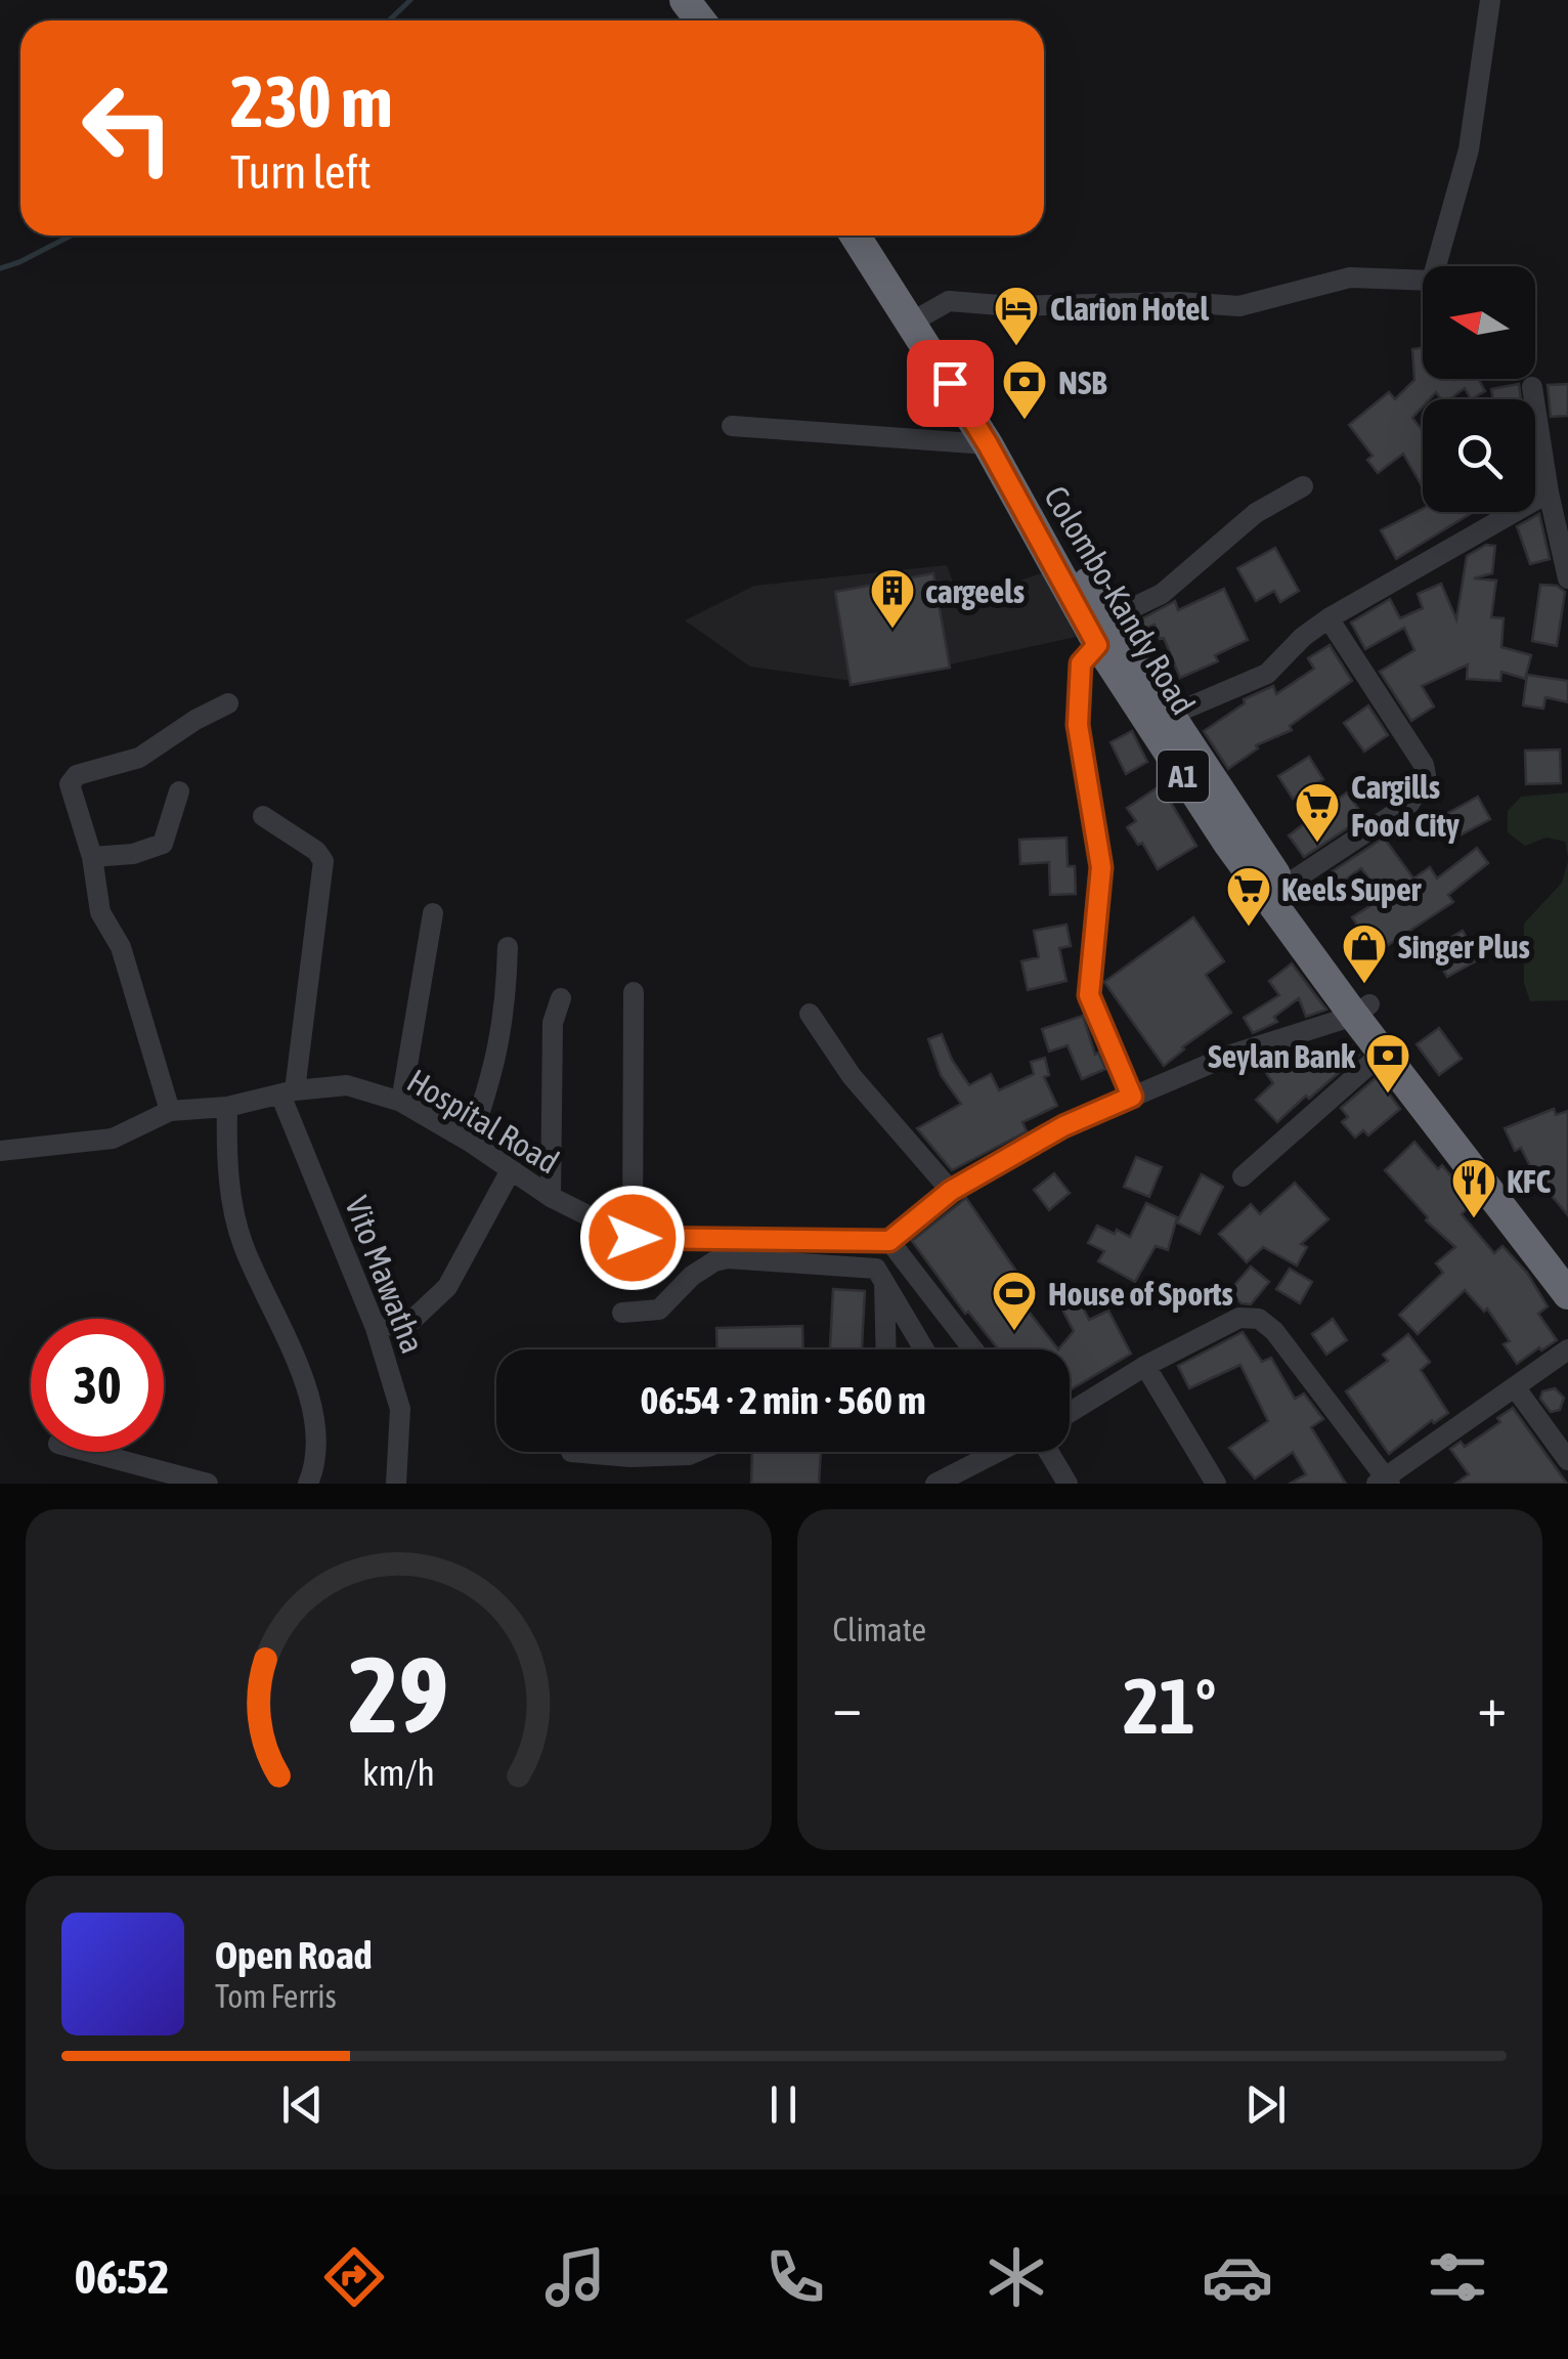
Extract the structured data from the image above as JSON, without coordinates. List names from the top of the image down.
{
  "streets": {
    "highway": ["Colombo-Kandy Road", "A1"],
    "street": ["Hospital Road", "Vito Mawatha"]
  },
  "crossings": [
    ["Hospital Road", "Vito Mawatha"]
  ],
  "places": {
    "hotel": ["Clarion Hotel"],
    "bank": ["NSB", "Seylan Bank"],
    "building": ["cargeels"],
    "supermarket": ["Cargills Food City", "Keels Super"],
    "shop": ["Singer Plus"],
    "restaurant": ["KFC"],
    "sports": ["House of Sports"]
  },
  "north": "left",
  "page": {
    "turn": ["230 m", "Turn left"],
    "limit": "30",
    "trip": "06:54 · 2 min · 560 m",
    "tile": "Climate",
    "heat": ["−", "21°", "+"],
    "song": ["Open Road", "Tom Ferris"],
    "tabs": "06:52",
    "gauge": ["29", "km/h"]
  }
}
